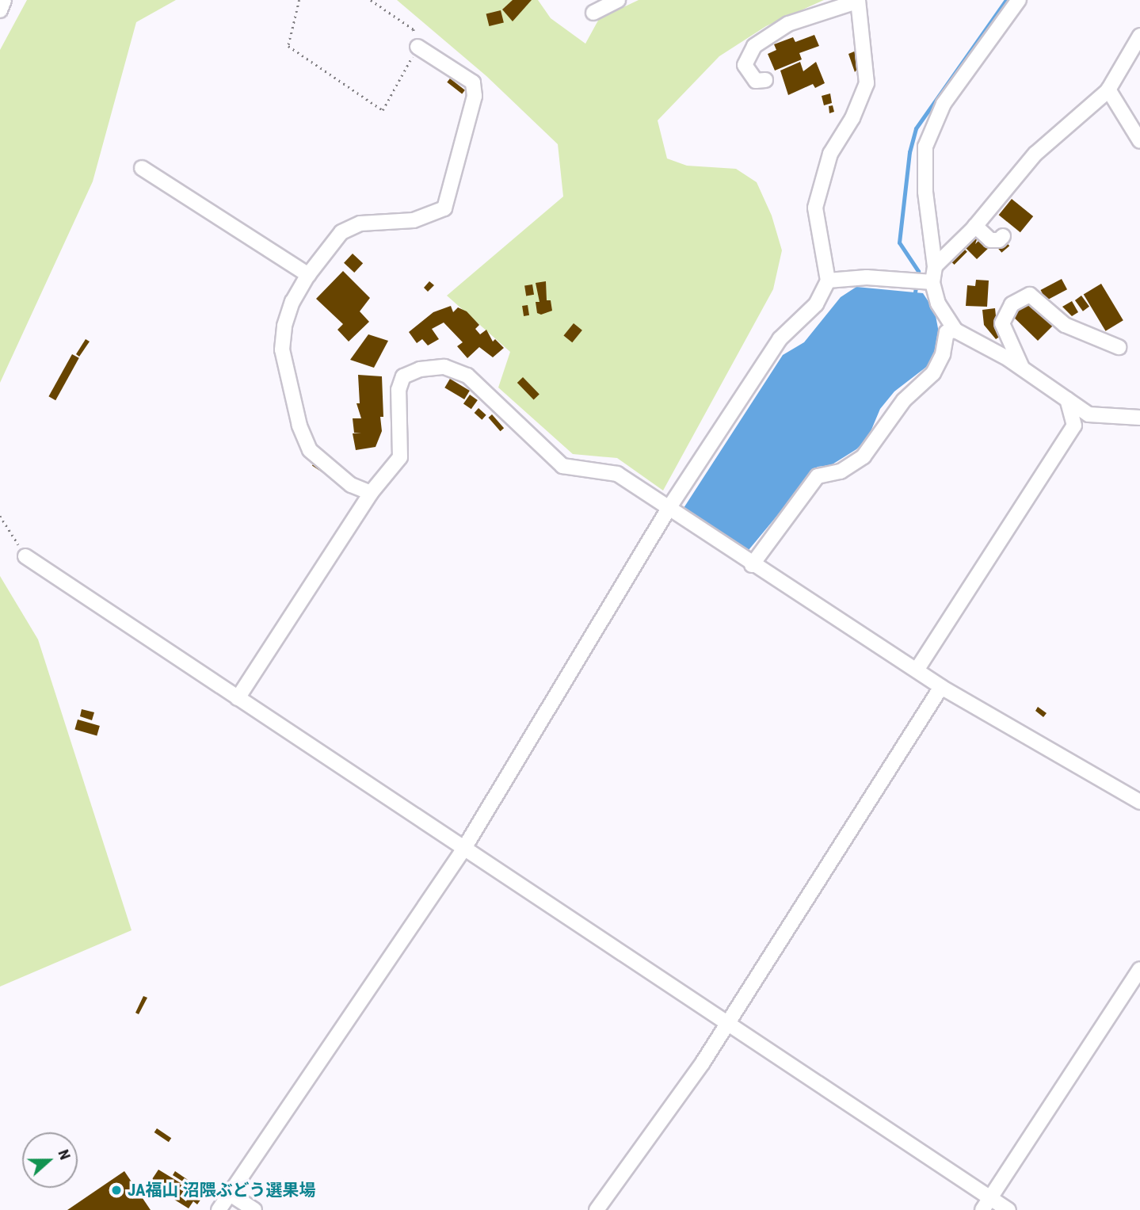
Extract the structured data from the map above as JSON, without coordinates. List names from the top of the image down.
{
  "places": ["JA福山 沼隈ぶどう選果場"],
  "north": "right"
}
